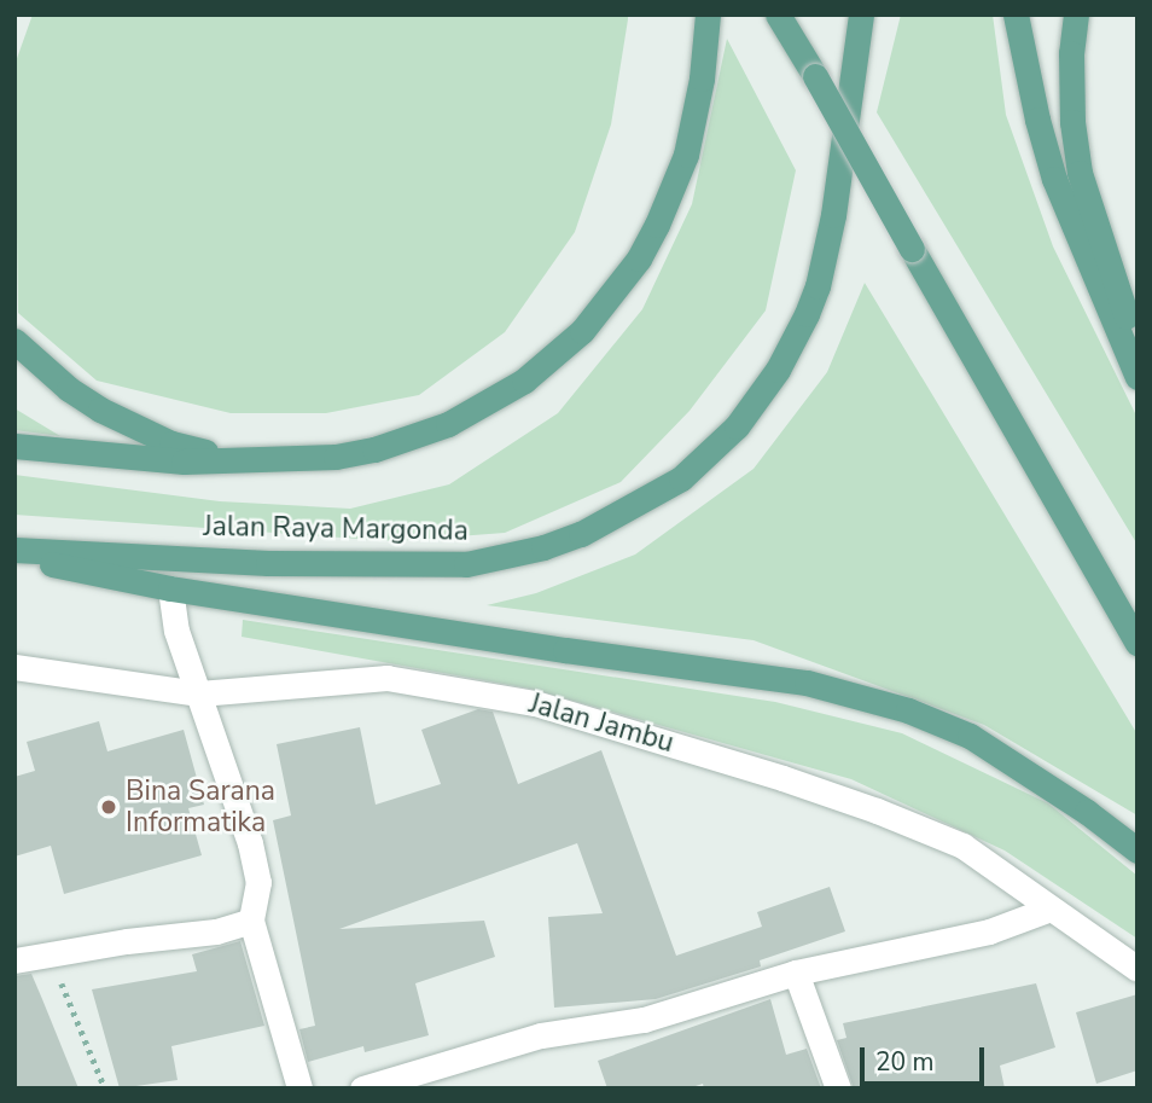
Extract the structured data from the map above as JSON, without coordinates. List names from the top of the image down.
{
  "streets": {
    "main road": ["Jalan Raya Margonda"],
    "street": ["Jalan Jambu"]
  },
  "places": ["Bina Sarana Informatika"],
  "scale_bar": "20 m"
}
